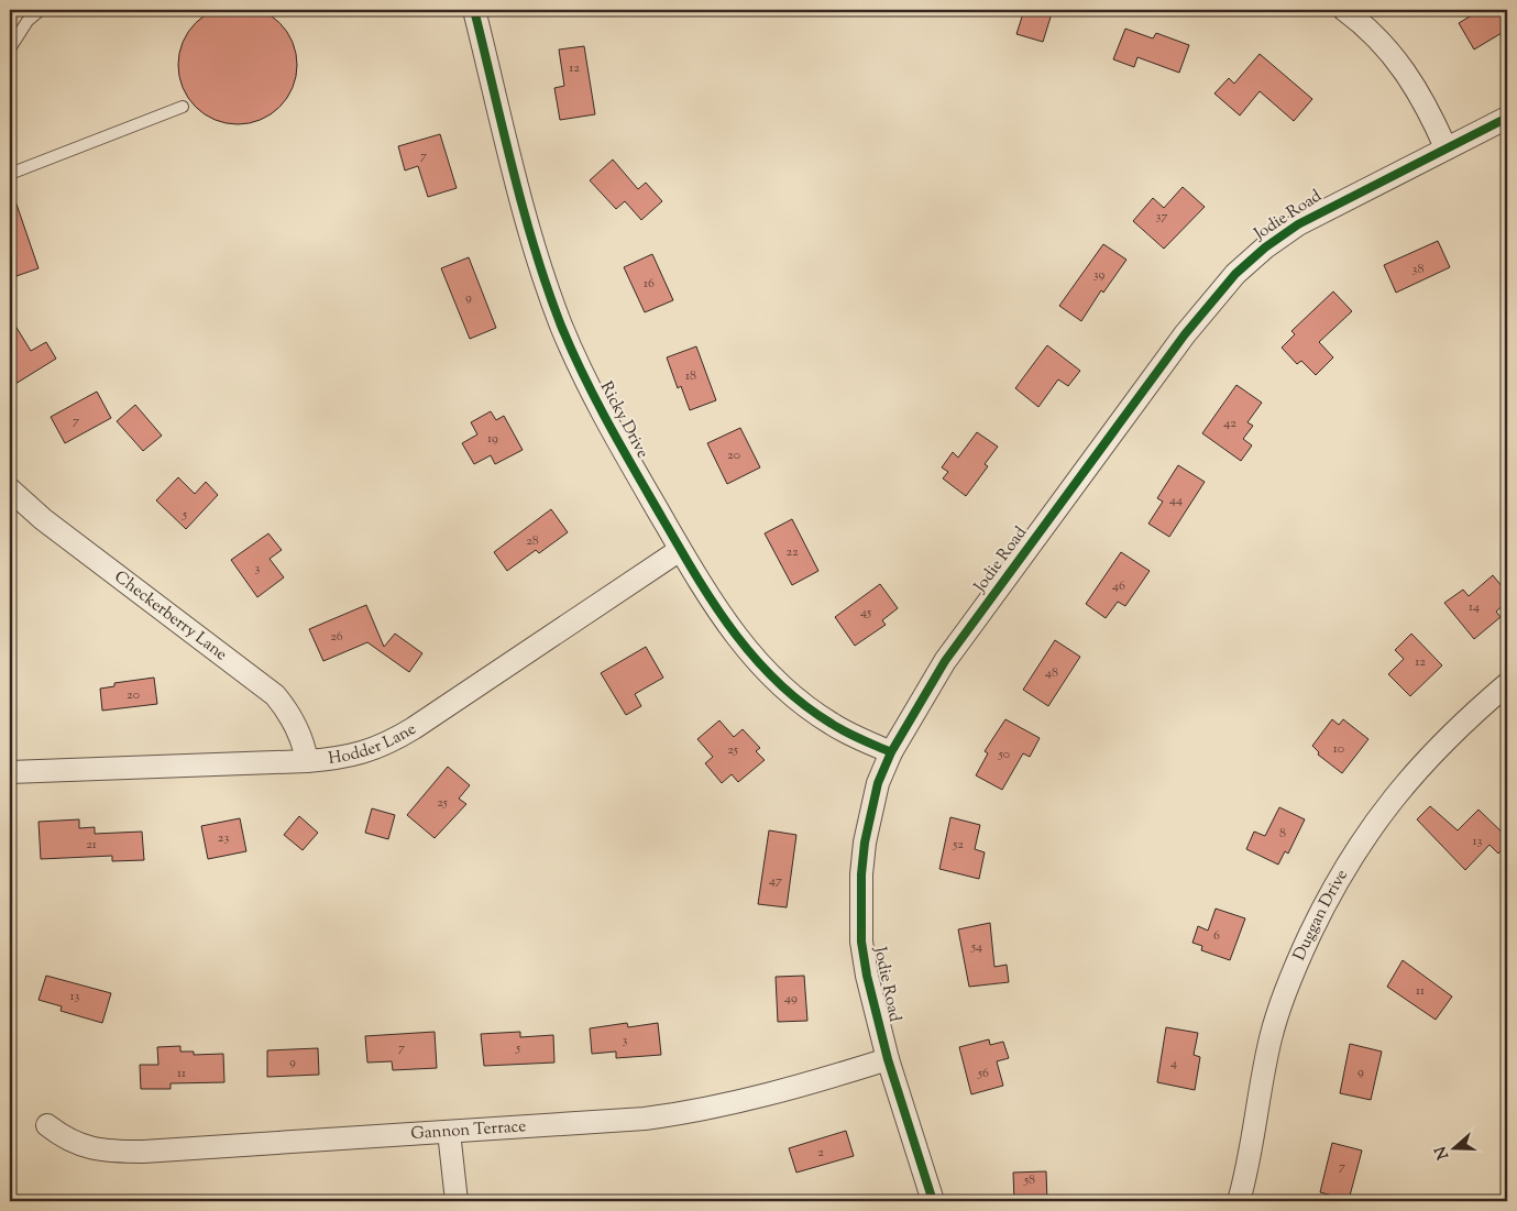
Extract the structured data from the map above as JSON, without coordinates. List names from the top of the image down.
{
  "streets": {
    "street": [
      "Jodie Road",
      "Ricky Drive",
      "Checkerberry Lane",
      "Hodder Lane",
      "Duggan Drive",
      "Gannon Terrace"
    ]
  },
  "crossings": [
    ["Jodie Road", "Ricky Drive"],
    ["Jodie Road", "Gannon Terrace"],
    ["Ricky Drive", "Hodder Lane"],
    ["Checkerberry Lane", "Hodder Lane"]
  ],
  "house_numbers": [
    "12",
    "7",
    "37",
    "38",
    "39",
    "16",
    "9",
    "18",
    "7",
    "42",
    "19",
    "20",
    "44",
    "5",
    "28",
    "22",
    "3",
    "46",
    "14",
    "45",
    "26",
    "12",
    "48",
    "20",
    "10",
    "25",
    "50",
    "25",
    "8",
    "23",
    "13",
    "21",
    "52",
    "47",
    "6",
    "54",
    "11",
    "13",
    "49",
    "3",
    "7",
    "5",
    "9",
    "4",
    "9",
    "11",
    "56",
    "2",
    "7",
    "58"
  ],
  "north": "left"
}
